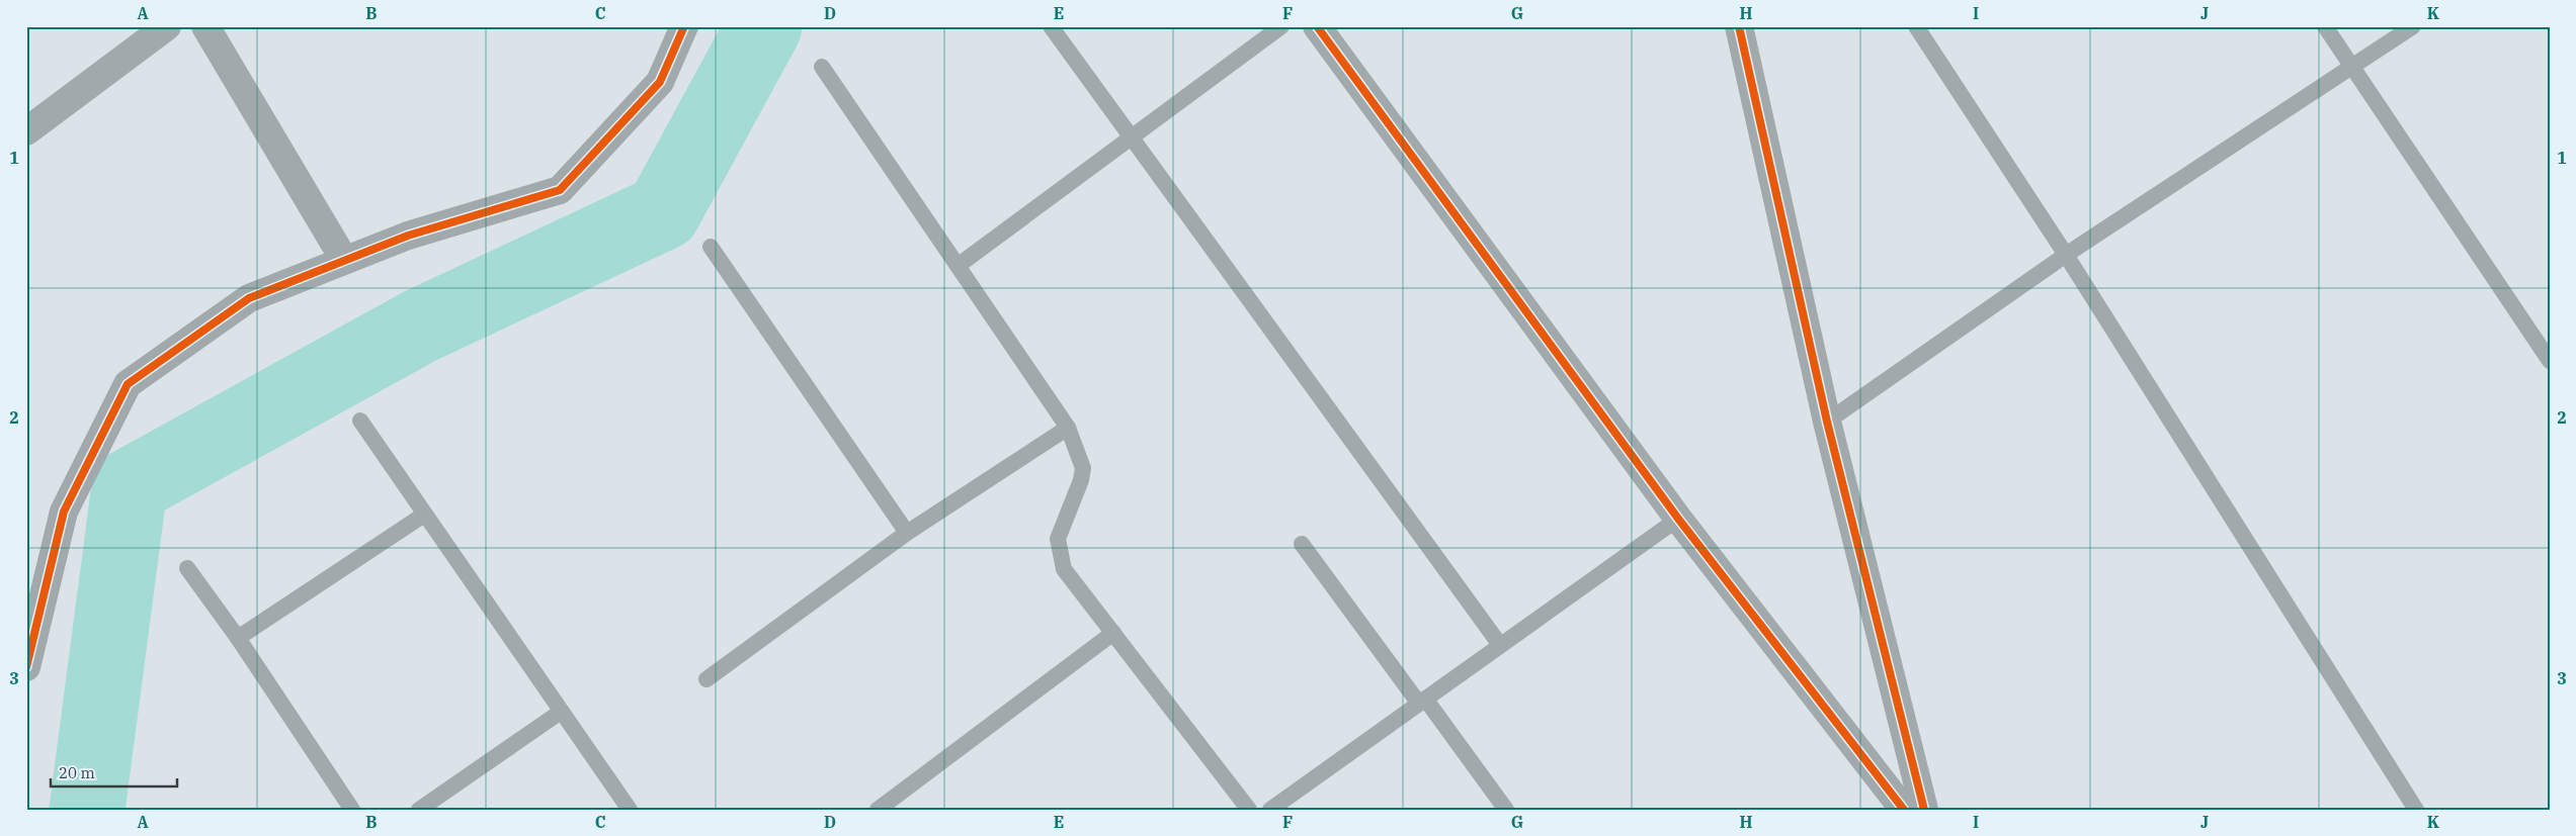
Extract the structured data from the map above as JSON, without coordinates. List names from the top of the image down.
{
  "scale_bar": "20 m",
  "grid": {
    "columns": [
      "A",
      "B",
      "C",
      "D",
      "E",
      "F",
      "G",
      "H",
      "I",
      "J",
      "K"
    ],
    "rows": ["1", "2", "3"]
  }
}
